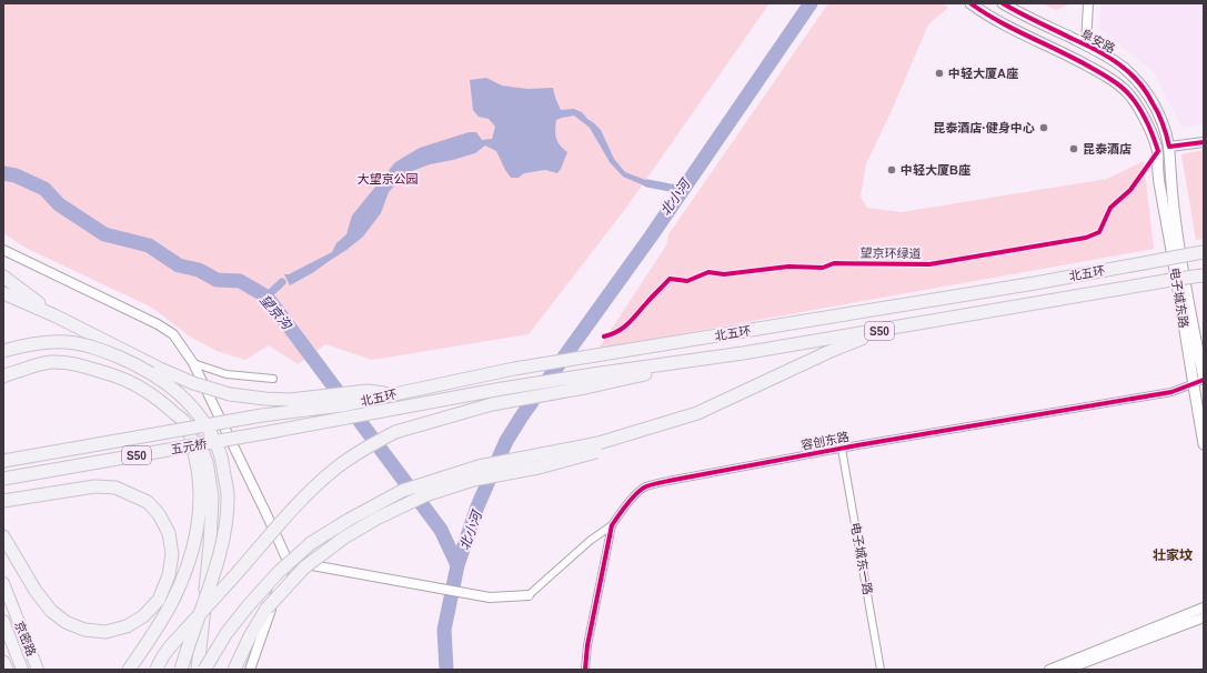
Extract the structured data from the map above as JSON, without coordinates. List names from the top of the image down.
{
  "streets": {
    "highway": ["北五环", "S50", "五元桥"],
    "main road": ["阜安路", "电子城东路", "京密路"],
    "street": ["容创东路", "电子城东一路"],
    "cycle path": ["望京环绿道"]
  },
  "crossings": [
    ["阜安路", "电子城东路"],
    ["北五环", "五元桥"],
    ["电子城东路", "容创东路"],
    ["容创东路", "电子城东一路"]
  ],
  "districts": ["壮家坟"],
  "water": ["北小河", "望京沟"],
  "parks": ["大望京公园"],
  "places": [
    "中轻大厦A座",
    "昆泰酒店·健身中心",
    "昆泰酒店",
    "中轻大厦B座"
  ]
}
